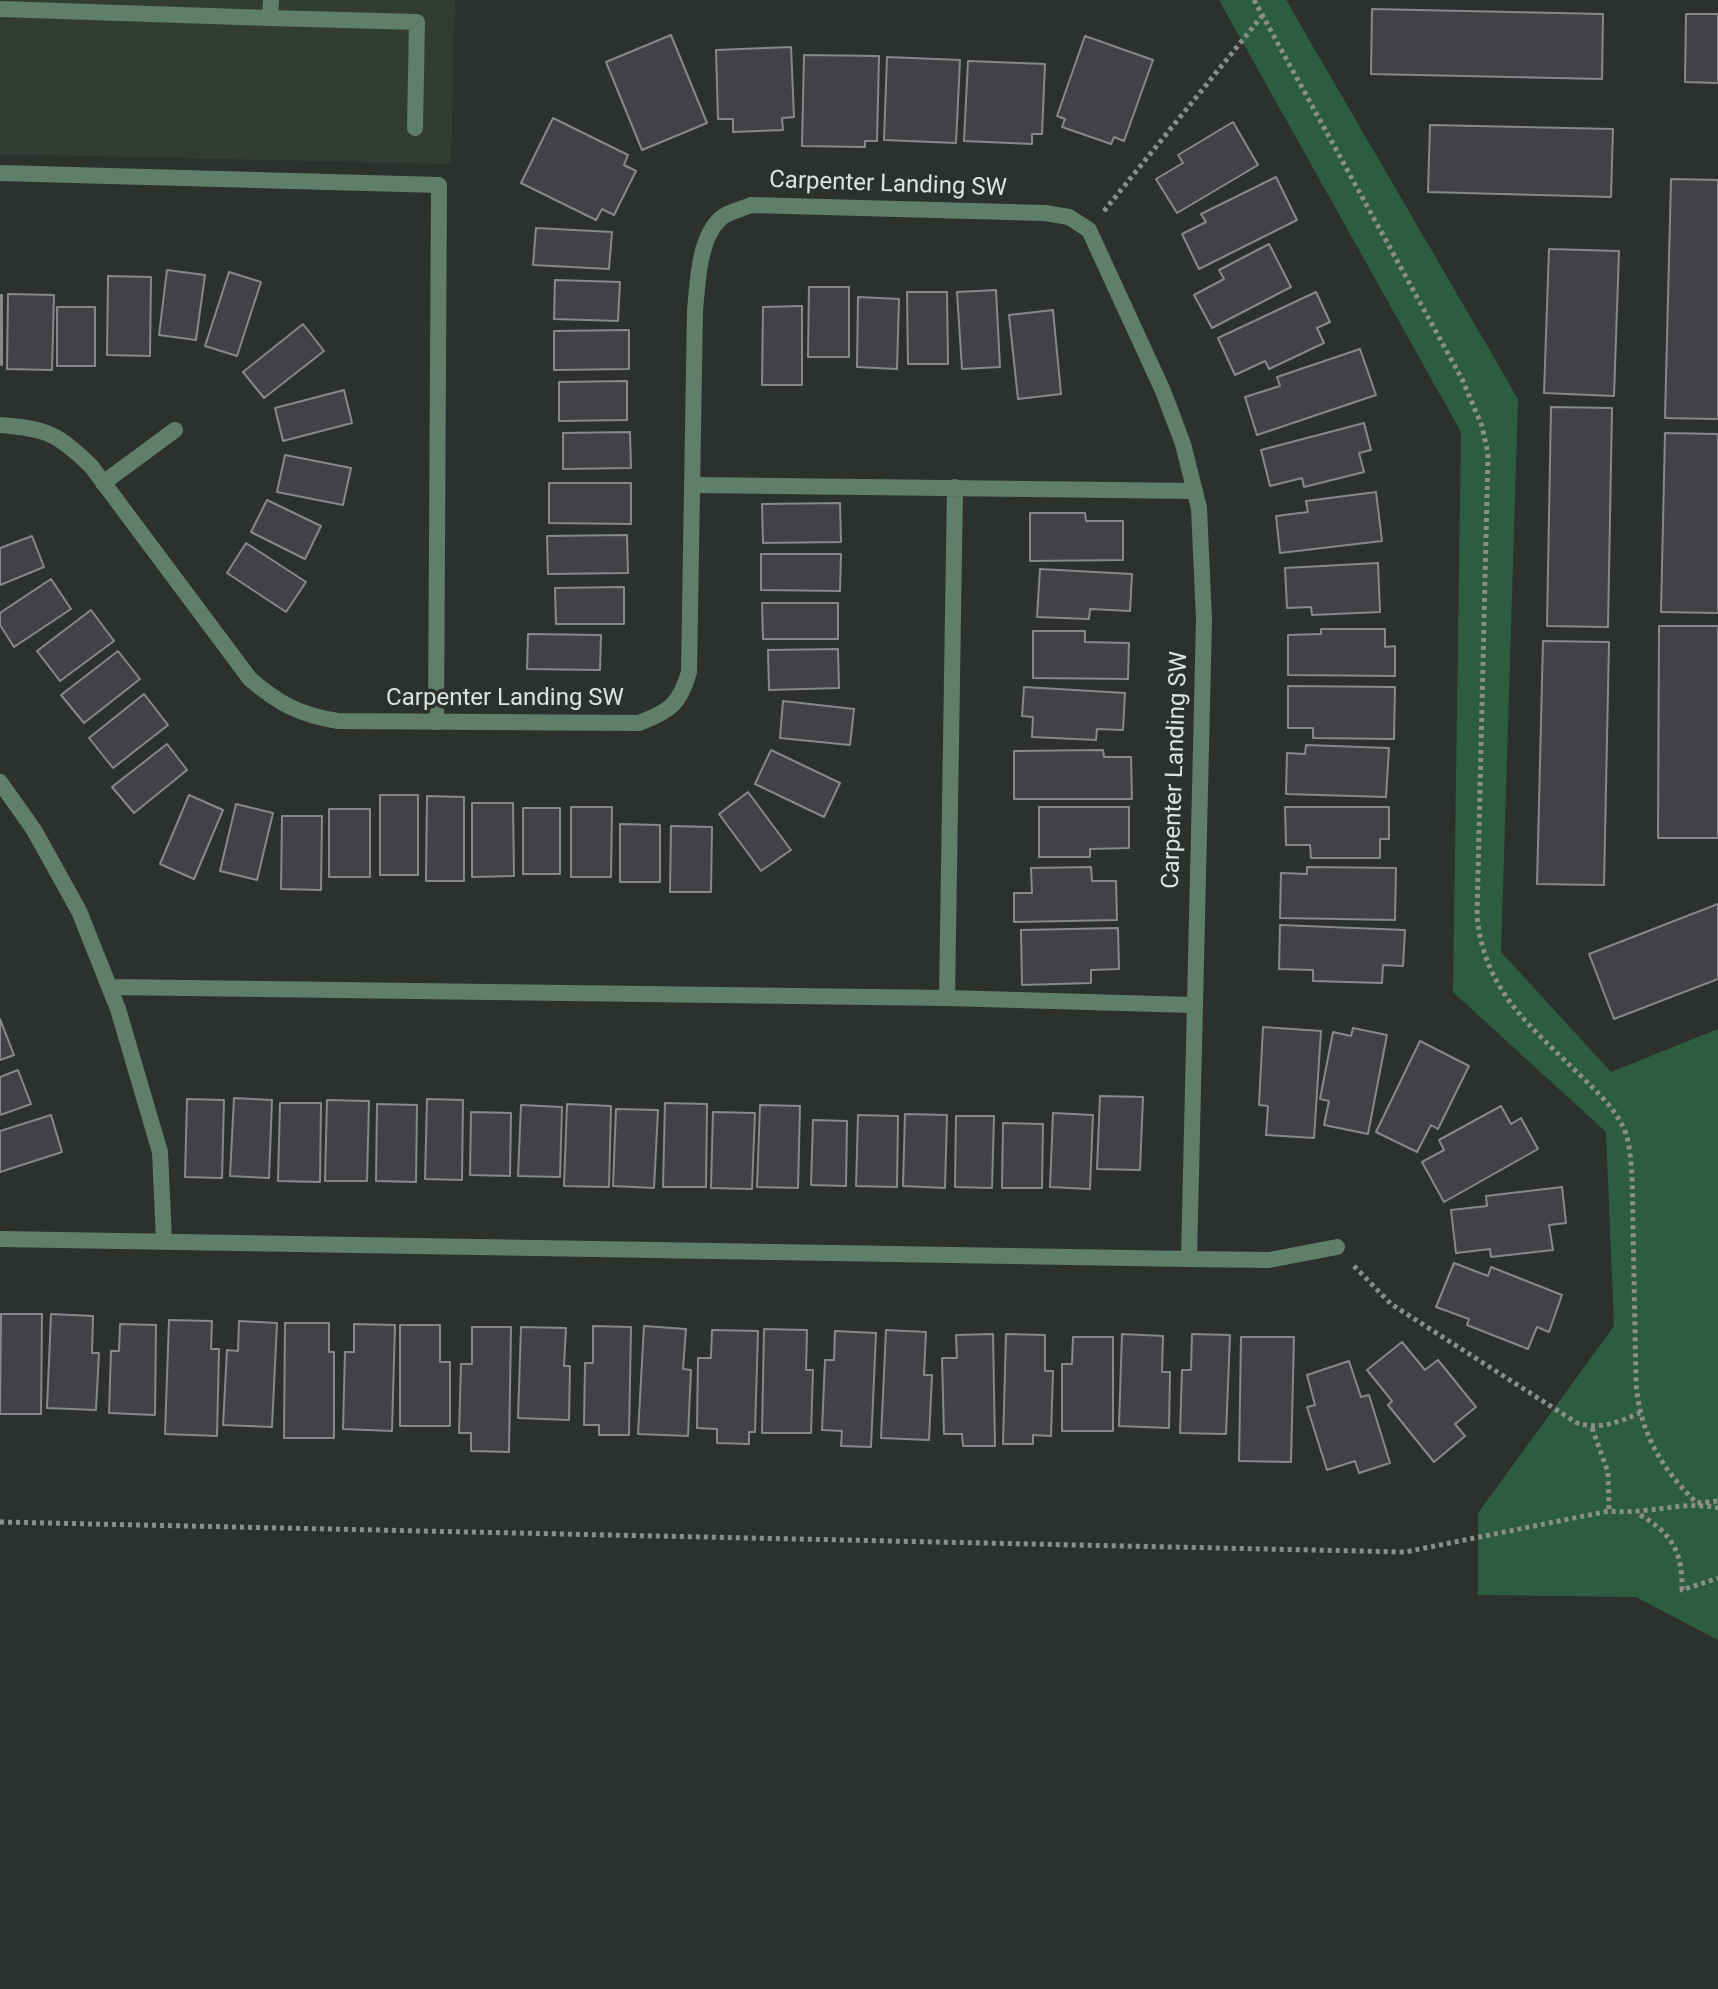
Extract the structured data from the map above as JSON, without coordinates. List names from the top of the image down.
{
  "streets": {
    "street": ["Carpenter Landing SW"]
  }
}
